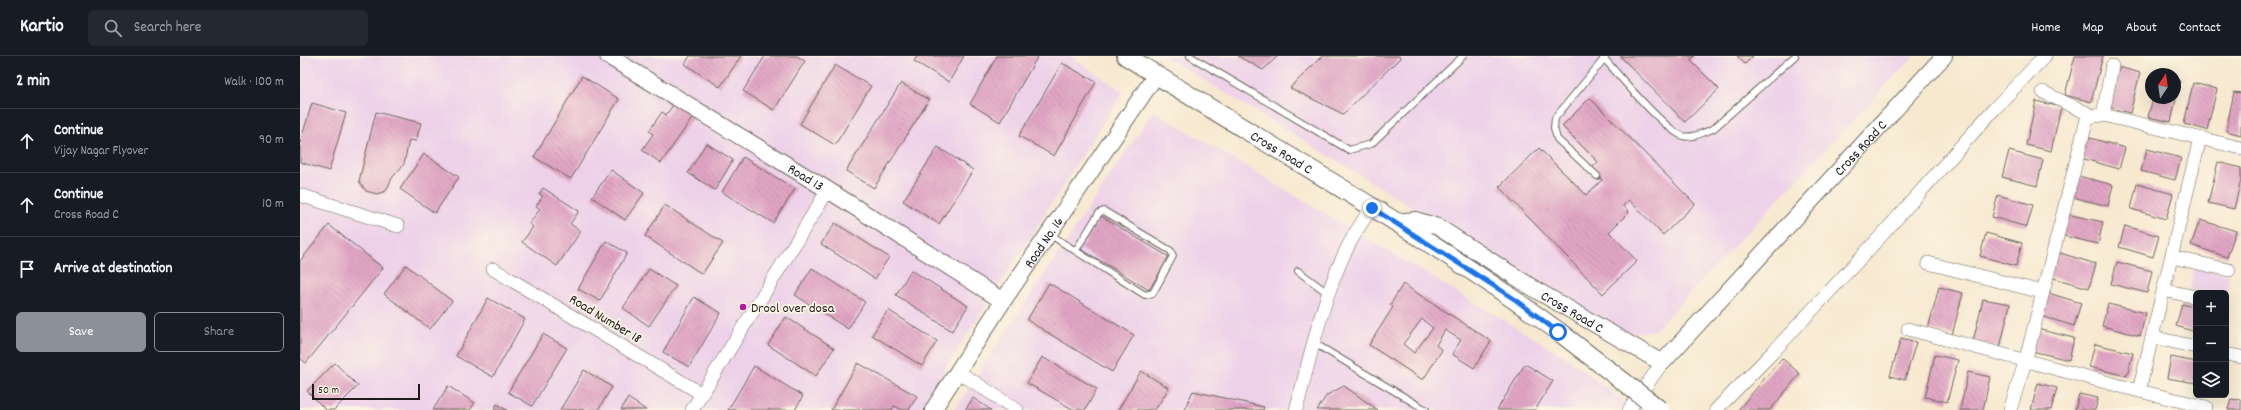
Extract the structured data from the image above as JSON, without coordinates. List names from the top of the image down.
{
  "streets": {
    "main road": ["Cross Road C"],
    "street": ["Road 13", "Road No. 16", "Road Number 18"]
  },
  "crossings": [
    ["Cross Road C", "Road No. 16"],
    ["Road 13", "Road No. 16"]
  ],
  "places": ["Drool over dosa"],
  "scale_bar": "50 m",
  "north": "top",
  "page": {
    "header": "Kartio",
    "search": "Search here",
    "nav": [
      "Home",
      "Map",
      "About",
      "Contact"
    ],
    "heading": ["2 min", "Walk · 100 m"],
    "list": [
      ["Continue", "Vijay Nagar Flyover", "90 m"],
      ["Continue", "Cross Road C", "10 m"],
      "Arrive at destination"
    ],
    "map_buttons": ["+", "−"],
    "buttons": ["Save", "Share"],
    "scale": "50 m"
  }
}
